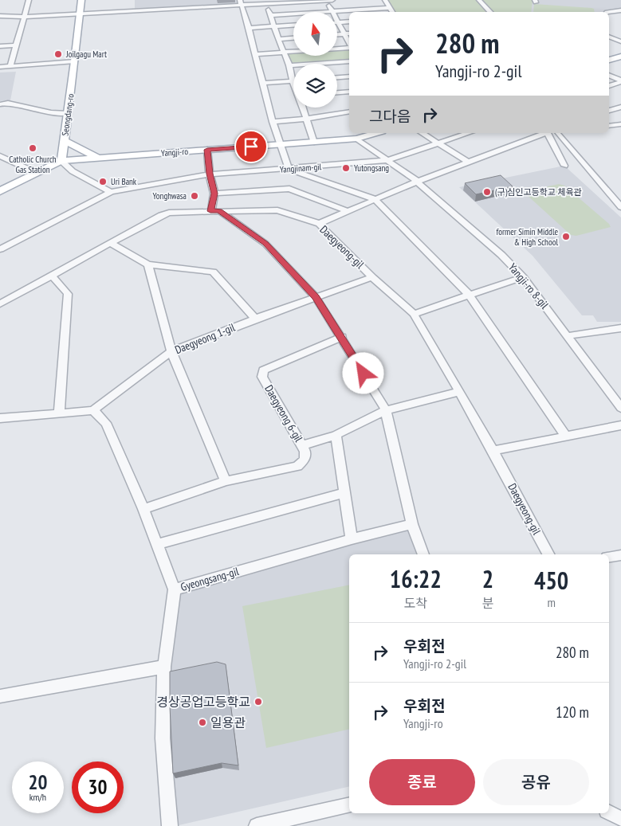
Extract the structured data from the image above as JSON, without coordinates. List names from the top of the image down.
{
  "streets": {
    "main road": ["Seongdang-ro", "Yangji-ro"],
    "street": [
      "Yangjinam-gil",
      "Daegyeong-gil",
      "Yangji-ro 8-gil",
      "Daegyeong 1-gil",
      "Daegyeong 6-gil",
      "Gyeongsang-gil"
    ]
  },
  "crossings": [
    ["Seongdang-ro", "Yangji-ro"],
    ["Yangji-ro", "Yangji-ro 8-gil"],
    ["Yangjinam-gil", "Yangji-ro 8-gil"],
    ["Daegyeong-gil", "Daegyeong 1-gil"],
    ["Daegyeong 1-gil", "Gyeongsang-gil"],
    ["Daegyeong 6-gil", "Gyeongsang-gil"]
  ],
  "places": [
    "Joilgagu Mart",
    "Catholic Church Gas Station",
    "Yutongsang",
    "Uri Bank",
    "(구)심인고등학교 체육관",
    "Yonghwasa",
    "former Simin Middle & High School",
    "경상공업고등학교",
    "일용관"
  ],
  "north": "top",
  "page": {
    "turn": ["280 m", "Yangji-ro 2-gil"],
    "then": "그다음",
    "eta": [
      "16:22",
      "도착",
      "2",
      "분",
      "450",
      "m"
    ],
    "list": [
      {
        "name": "우회전",
        "note": "Yangji-ro 2-gil",
        "value": "280 m"
      },
      {
        "name": "우회전",
        "note": "Yangji-ro",
        "value": "120 m"
      }
    ],
    "buttons": ["종료", "공유"],
    "speed": "20 km/h",
    "limit": "30"
  }
}
